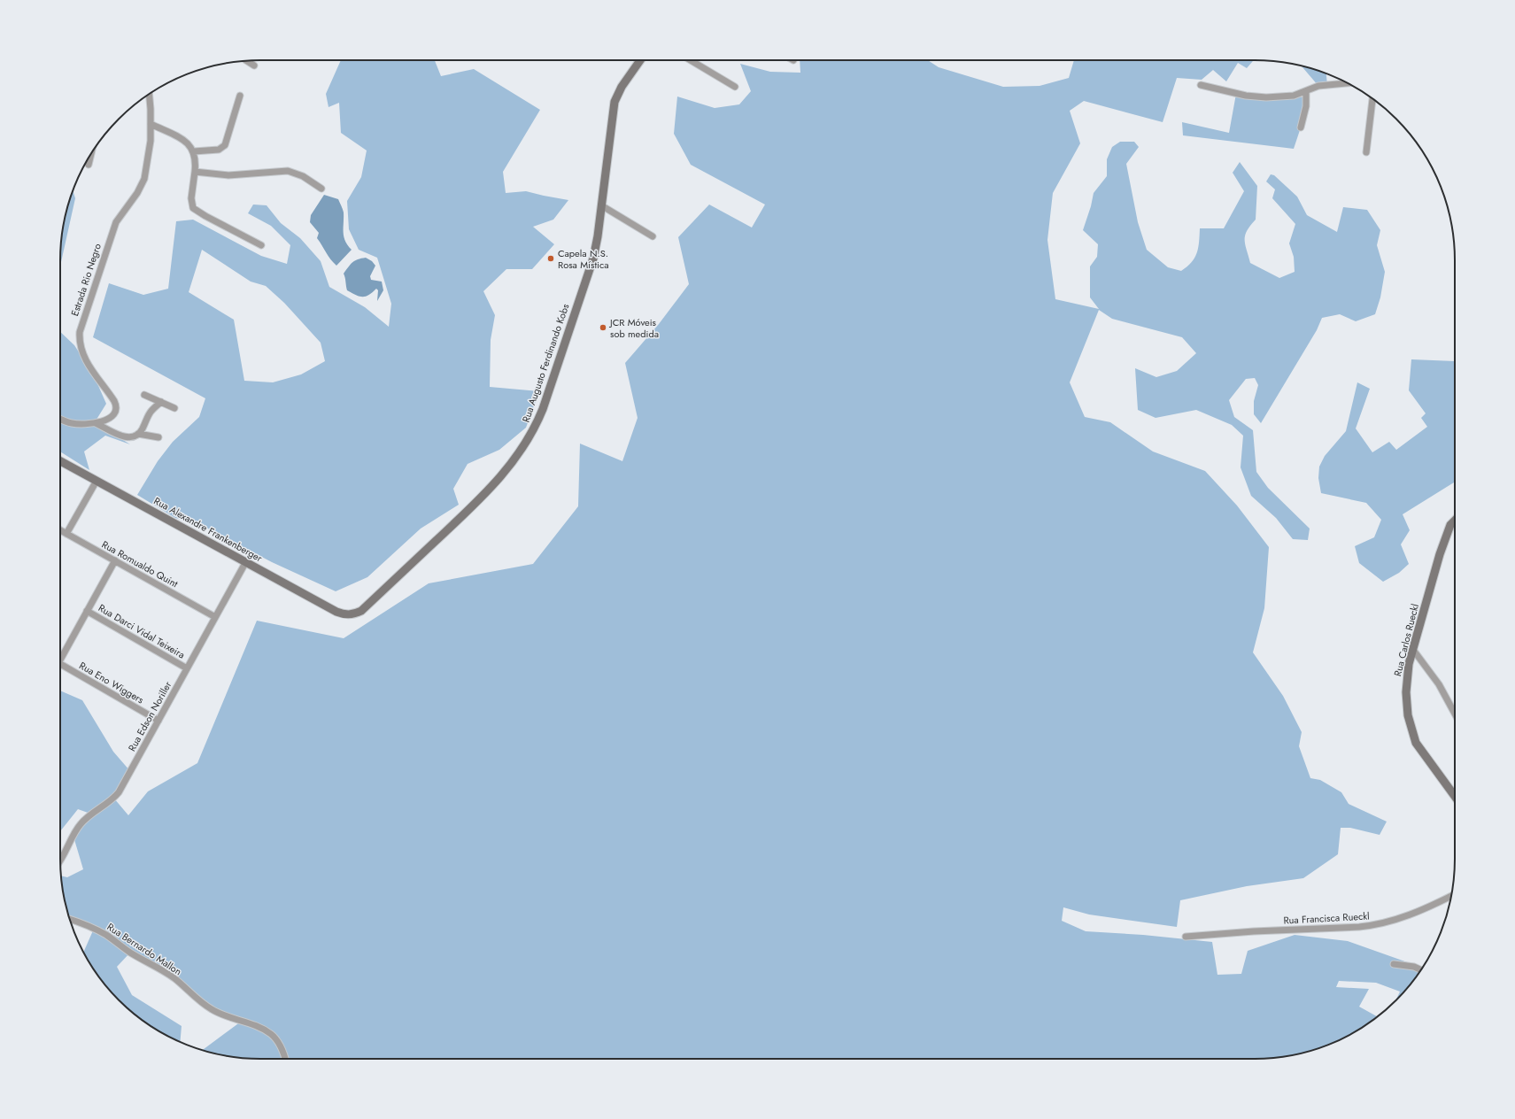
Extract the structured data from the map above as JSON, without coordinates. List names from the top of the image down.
{
  "streets": {
    "street": [
      "Estrada Rio Negro",
      "Rua Augusto Ferdinando Kobs",
      "Rua Alexandre Frankenberger",
      "Rua Romualdo Quint",
      "Rua Darci Vidal Teixeira",
      "Rua Carlos Rueckl",
      "Rua Eno Wiggers",
      "Rua Edson Noriller",
      "Rua Francisca Rueckl",
      "Rua Bernardo Mallon"
    ]
  },
  "crossings": [
    ["Rua Augusto Ferdinando Kobs", "Rua Alexandre Frankenberger"],
    ["Rua Alexandre Frankenberger", "Rua Edson Noriller"],
    ["Rua Romualdo Quint", "Rua Edson Noriller"],
    ["Rua Darci Vidal Teixeira", "Rua Edson Noriller"],
    ["Rua Eno Wiggers", "Rua Edson Noriller"]
  ],
  "places": ["Capela N.S. Rosa Mística", "JCR Móveis sob medida"]
}
